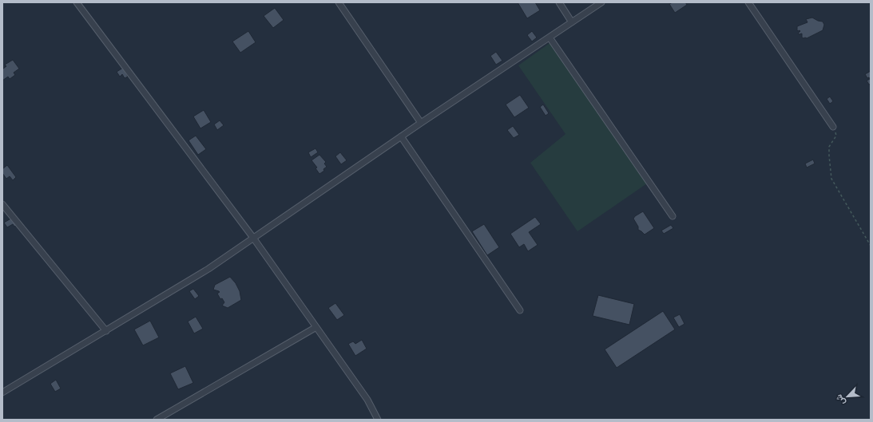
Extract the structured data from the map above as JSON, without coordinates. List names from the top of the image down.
{
  "north": "bottom left"
}
